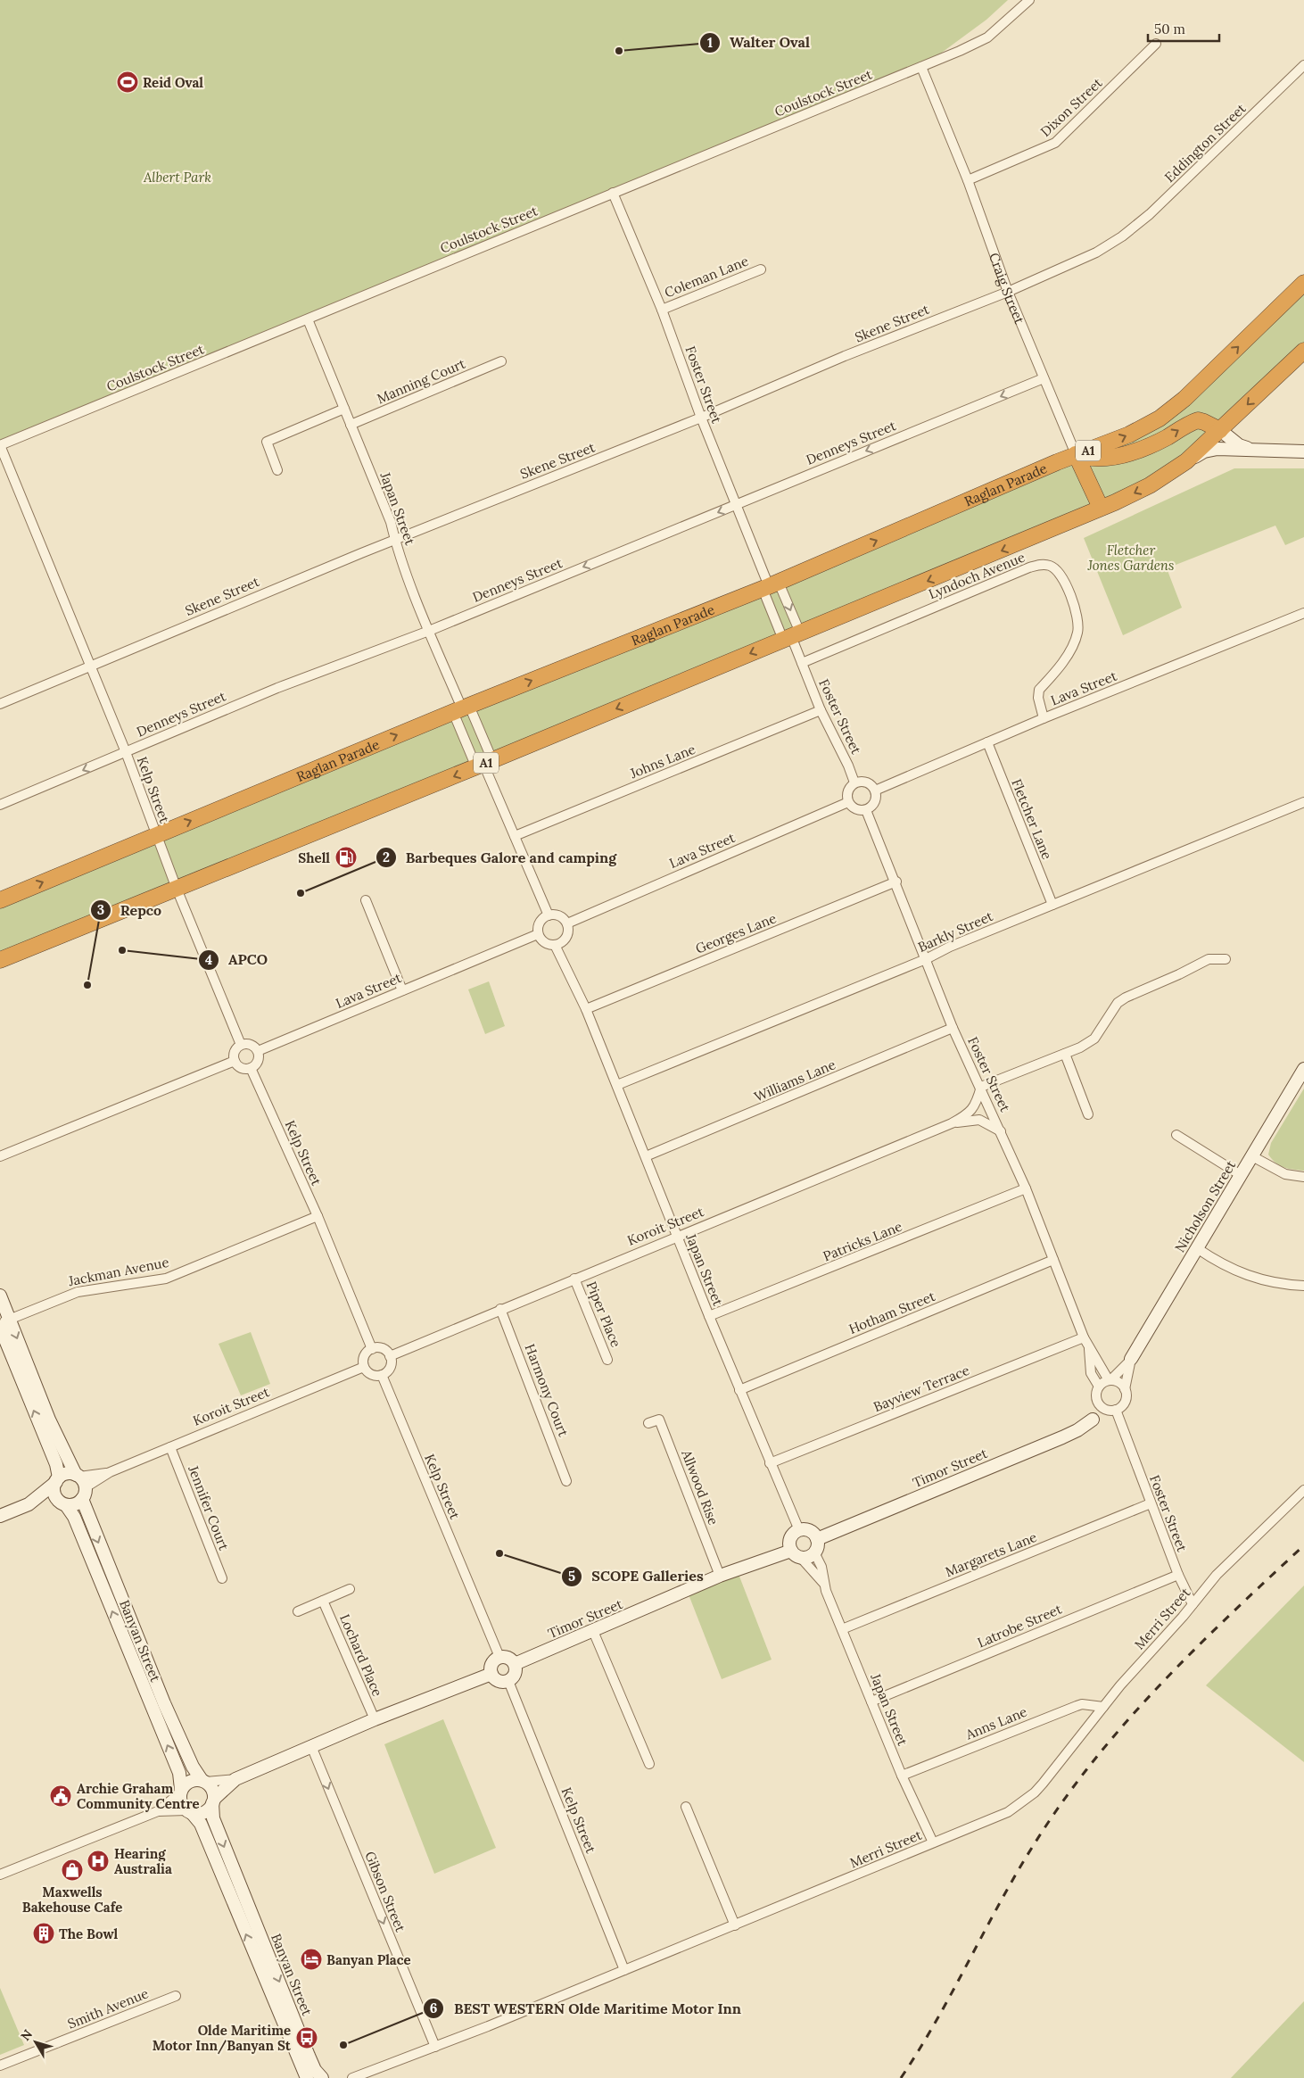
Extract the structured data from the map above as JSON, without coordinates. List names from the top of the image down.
{
  "streets": {
    "highway": ["Craig Street", "A1", "Raglan Parade"],
    "street": [
      "Coulstock Street",
      "Dixon Street",
      "Eddington Street",
      "Coleman Lane",
      "Skene Street",
      "Manning Court",
      "Foster Street",
      "Denneys Street",
      "Japan Street",
      "Lyndoch Avenue",
      "Lava Street",
      "Johns Lane",
      "Kelp Street",
      "Fletcher Lane",
      "Barkly Street",
      "Georges Lane",
      "Williams Lane",
      "Nicholson Street",
      "Koroit Street",
      "Patricks Lane",
      "Jackman Avenue",
      "Hotham Street",
      "Piper Place",
      "Bayview Terrace",
      "Harmony Court",
      "Timor Street",
      "Allwood Rise",
      "Jennifer Court",
      "Margarets Lane",
      "Merri Street",
      "Latrobe Street",
      "Banyan Street",
      "Lochard Place",
      "Anns Lane",
      "Gibson Street",
      "Smith Avenue"
    ]
  },
  "crossings": [
    ["Coulstock Street", "Craig Street"],
    ["Coulstock Street", "Foster Street"],
    ["Coulstock Street", "Japan Street"],
    ["Coulstock Street", "Kelp Street"],
    ["Dixon Street", "Craig Street"],
    ["Eddington Street", "Skene Street"],
    ["Coleman Lane", "Foster Street"],
    ["Craig Street", "Skene Street"],
    ["Craig Street", "Denneys Street"],
    ["Craig Street", "A1"],
    ["Craig Street", "Raglan Parade"],
    ["Skene Street", "Foster Street"],
    ["Skene Street", "Japan Street"],
    ["Skene Street", "Kelp Street"],
    ["Manning Court", "Japan Street"],
    ["Foster Street", "Denneys Street"],
    ["Foster Street", "A1"],
    ["Foster Street", "Raglan Parade"],
    ["Foster Street", "Lyndoch Avenue"],
    ["Foster Street", "Lava Street"],
    ["Foster Street", "Johns Lane"],
    ["Foster Street", "Barkly Street"],
    ["Foster Street", "Georges Lane"],
    ["Foster Street", "Williams Lane"],
    ["Foster Street", "Nicholson Street"],
    ["Foster Street", "Koroit Street"],
    ["Foster Street", "Patricks Lane"],
    ["Foster Street", "Hotham Street"],
    ["Foster Street", "Bayview Terrace"],
    ["Foster Street", "Timor Street"],
    ["Foster Street", "Margarets Lane"],
    ["Foster Street", "Merri Street"],
    ["Foster Street", "Latrobe Street"],
    ["Denneys Street", "Japan Street"],
    ["Denneys Street", "Kelp Street"],
    ["A1", "Japan Street"],
    ["A1", "Kelp Street"],
    ["Raglan Parade", "Japan Street"],
    ["Raglan Parade", "Kelp Street"],
    ["Japan Street", "Lava Street"],
    ["Japan Street", "Johns Lane"],
    ["Japan Street", "Barkly Street"],
    ["Japan Street", "Georges Lane"],
    ["Japan Street", "Williams Lane"],
    ["Japan Street", "Koroit Street"],
    ["Japan Street", "Patricks Lane"],
    ["Japan Street", "Hotham Street"],
    ["Japan Street", "Bayview Terrace"],
    ["Japan Street", "Timor Street"],
    ["Japan Street", "Margarets Lane"],
    ["Japan Street", "Merri Street"],
    ["Japan Street", "Latrobe Street"],
    ["Japan Street", "Anns Lane"],
    ["Lyndoch Avenue", "Lava Street"],
    ["Lava Street", "Kelp Street"],
    ["Lava Street", "Fletcher Lane"],
    ["Kelp Street", "Koroit Street"],
    ["Kelp Street", "Jackman Avenue"],
    ["Kelp Street", "Timor Street"],
    ["Kelp Street", "Merri Street"],
    ["Fletcher Lane", "Barkly Street"],
    ["Nicholson Street", "Timor Street"],
    ["Koroit Street", "Piper Place"],
    ["Koroit Street", "Harmony Court"],
    ["Koroit Street", "Jennifer Court"],
    ["Koroit Street", "Banyan Street"],
    ["Jackman Avenue", "Banyan Street"],
    ["Timor Street", "Allwood Rise"],
    ["Merri Street", "Anns Lane"],
    ["Merri Street", "Gibson Street"]
  ],
  "one_way": ["Denneys Street", "Gibson Street"],
  "parks": ["Albert Park", "Fletcher Jones Gardens"],
  "places": {
    "other": [
      "Walter Oval",
      "Barbeques Galore and camping",
      "APCO",
      "Repco",
      "SCOPE Galleries",
      "BEST WESTERN Olde Maritime Motor Inn"
    ],
    "sports": ["Reid Oval"],
    "fuel station": ["Shell"],
    "public building": ["Archie Graham Community Centre"],
    "hospital": ["Hearing Australia"],
    "shop": ["Maxwells Bakehouse Cafe"],
    "building": ["The Bowl"],
    "hotel": ["Banyan Place"],
    "bus stop": ["Olde Maritime Motor Inn/Banyan St"]
  },
  "scale_bar": "50 m",
  "north": "top left"
}
